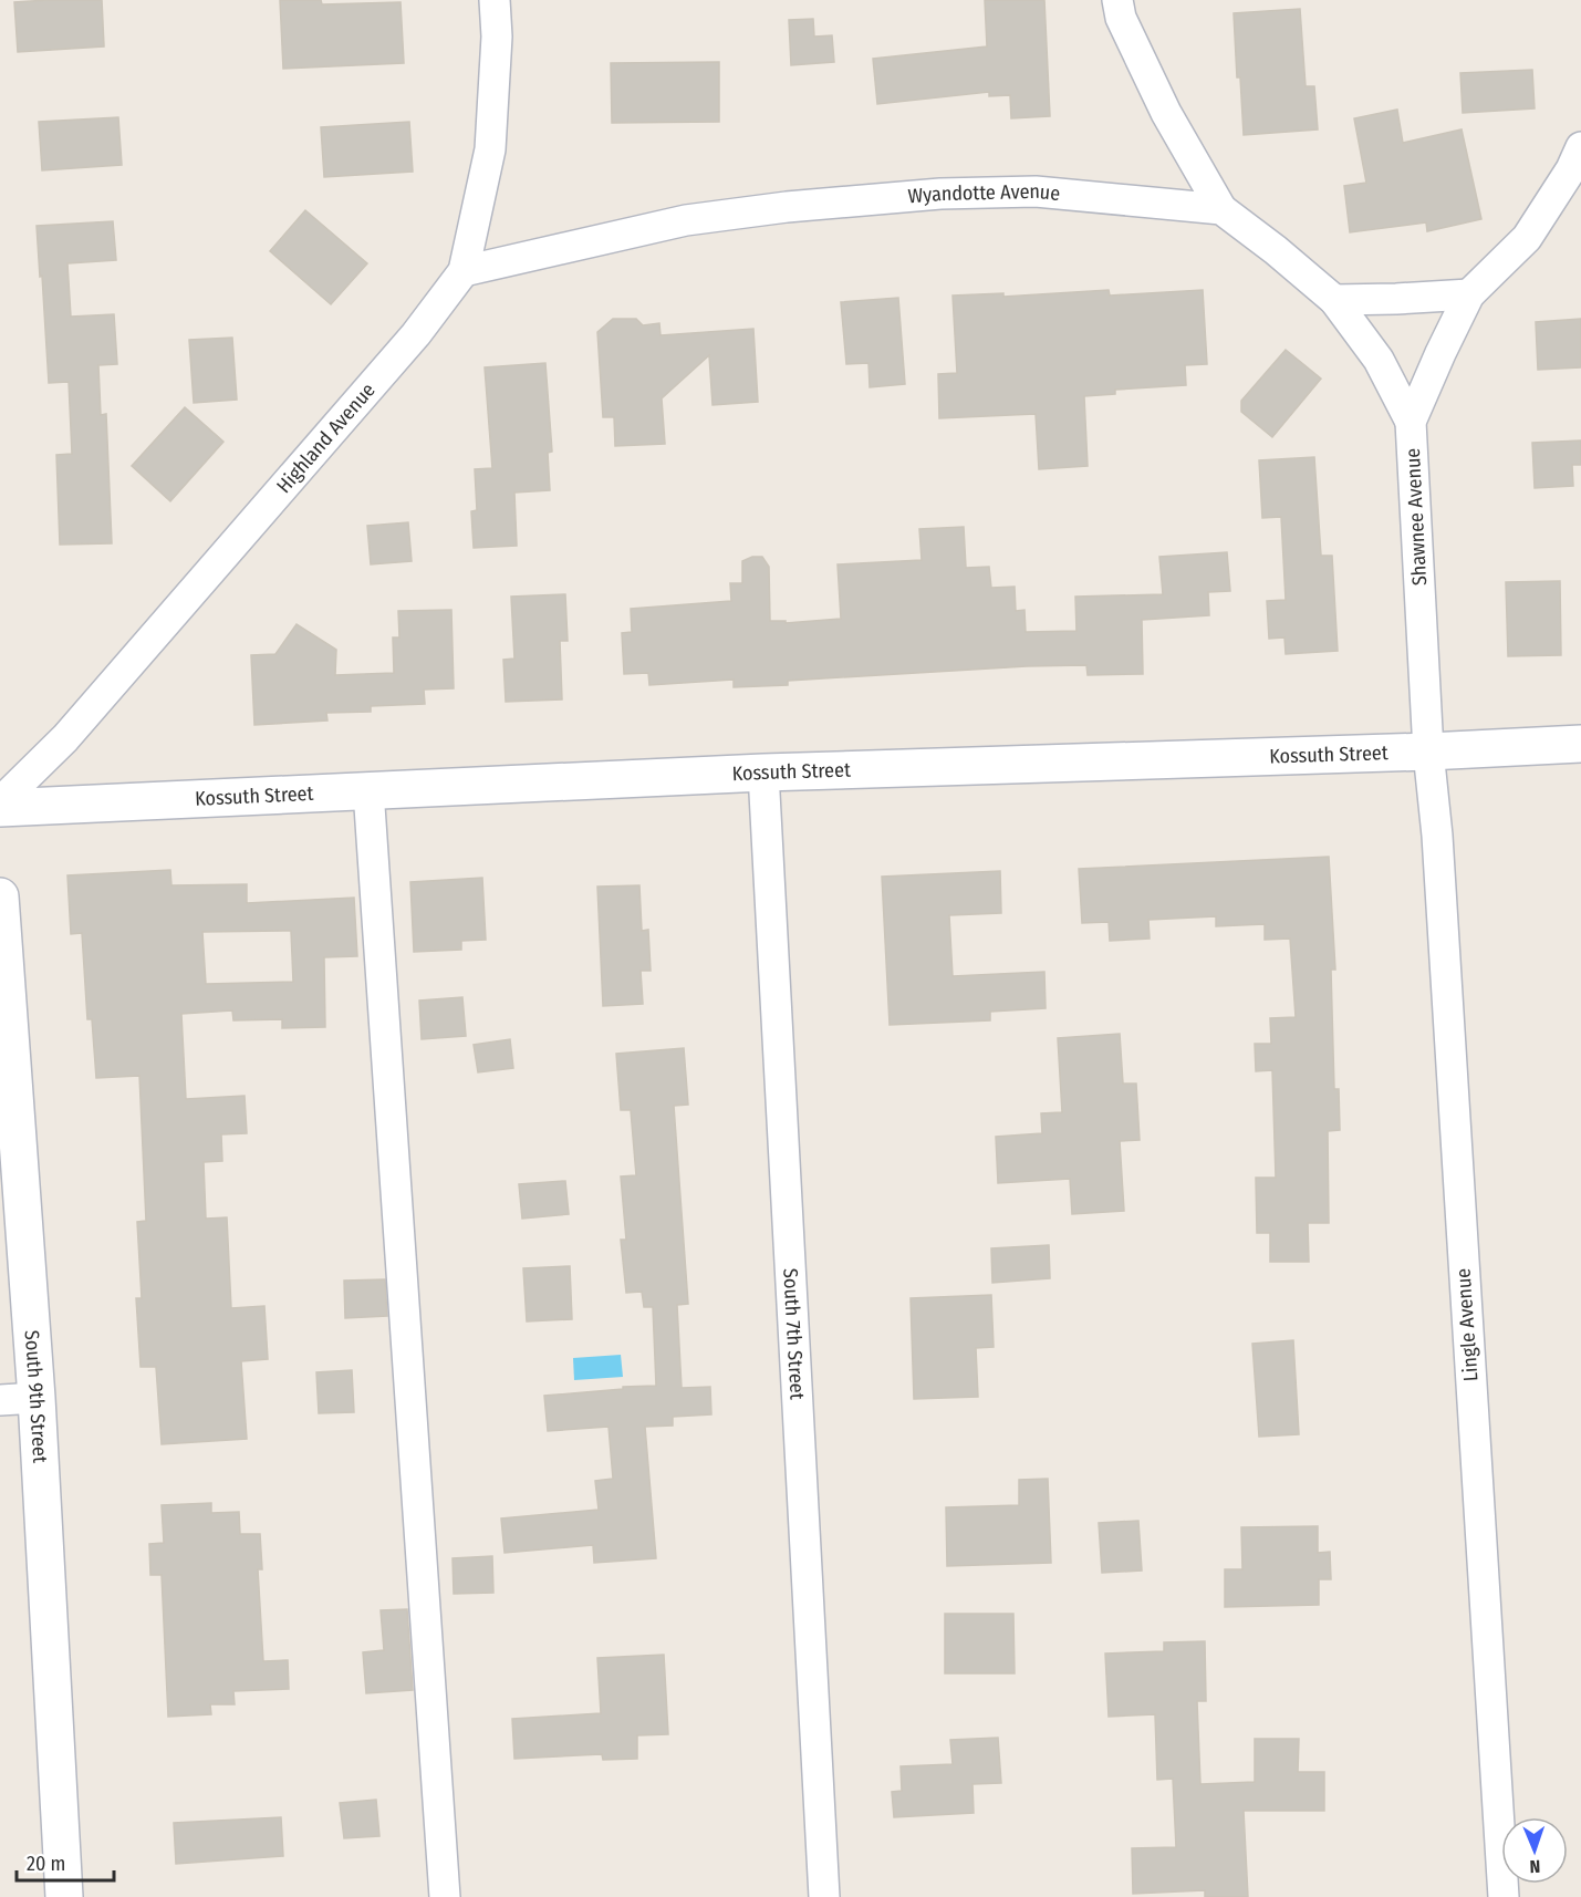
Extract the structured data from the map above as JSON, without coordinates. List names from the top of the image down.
{
  "streets": {
    "street": [
      "Wyandotte Avenue",
      "Highland Avenue",
      "Shawnee Avenue",
      "Kossuth Street",
      "Lingle Avenue",
      "South 7th Street",
      "South 9th Street"
    ]
  },
  "crossings": [
    ["Wyandotte Avenue", "Highland Avenue"],
    ["Highland Avenue", "Kossuth Street"],
    ["Shawnee Avenue", "Kossuth Street"],
    ["Shawnee Avenue", "Lingle Avenue"],
    ["Kossuth Street", "Lingle Avenue"],
    ["Kossuth Street", "South 7th Street"]
  ],
  "scale_bar": "20 m",
  "north": "bottom"
}
